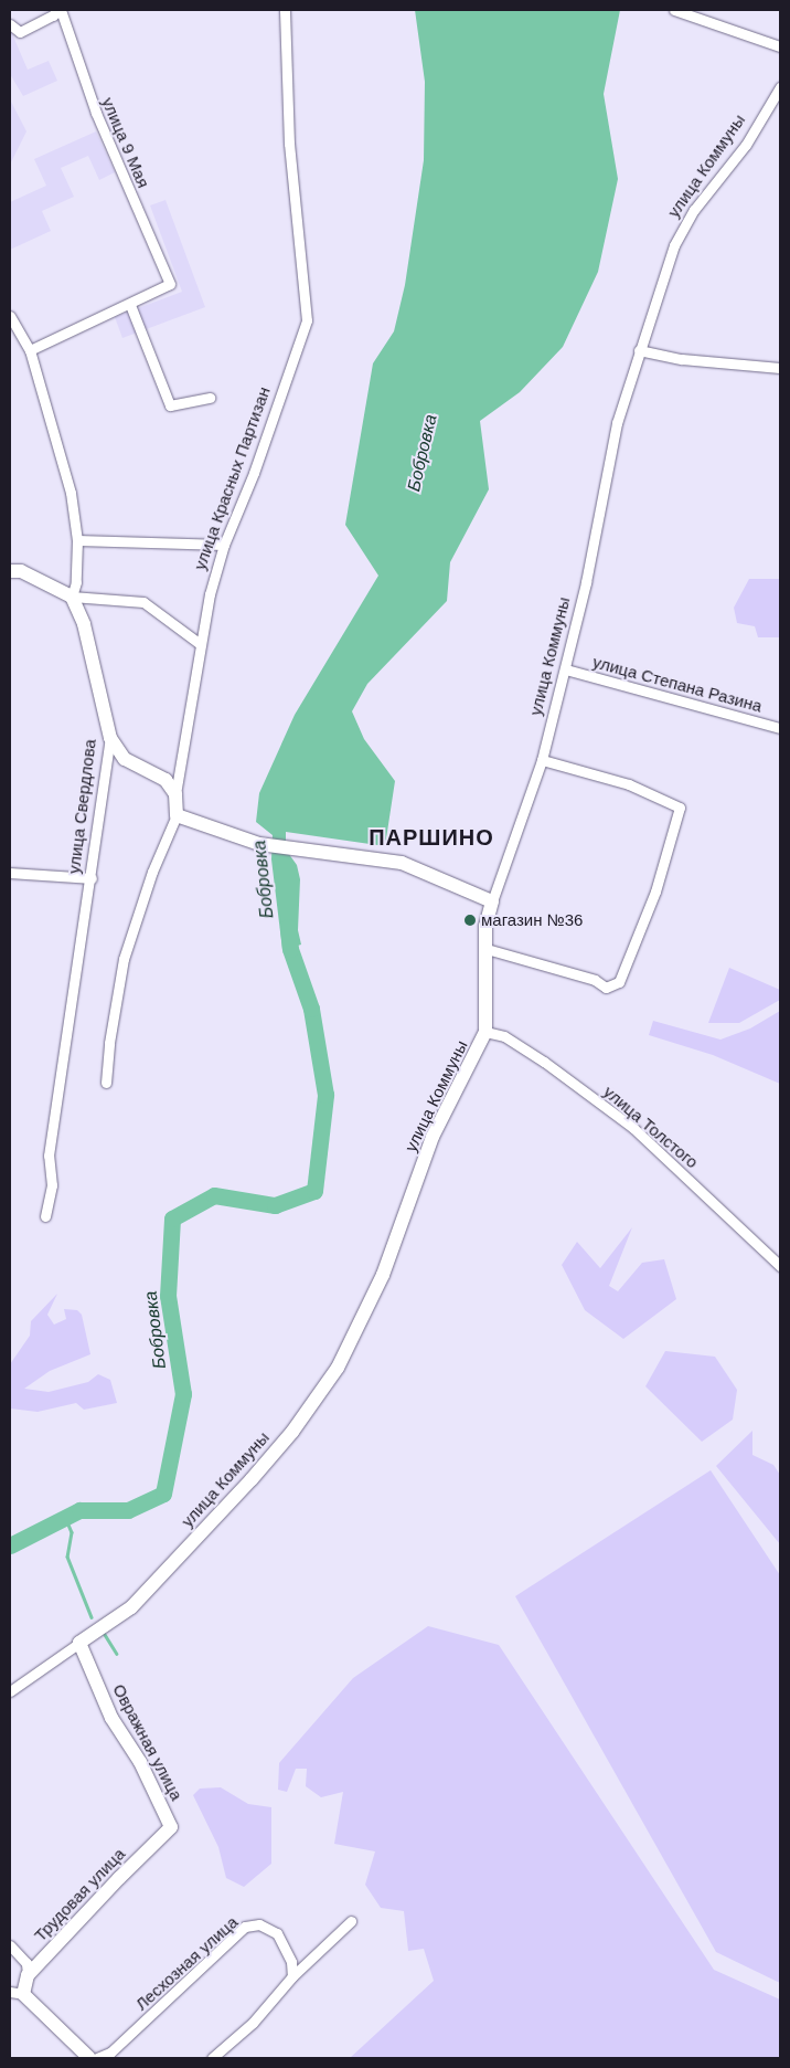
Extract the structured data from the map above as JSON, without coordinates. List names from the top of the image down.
{
  "streets": {
    "street": [
      "улица 9 Мая",
      "улица Коммуны",
      "улица Красных Партизан",
      "улица Степана Разина",
      "улица Свердлова",
      "улица Толстого",
      "Овражная улица",
      "Трудовая улица",
      "Лесхозная улица"
    ]
  },
  "crossings": [
    ["улица Коммуны", "улица Степана Разина"],
    ["улица Коммуны", "улица Толстого"],
    ["улица Коммуны", "Овражная улица"],
    ["Овражная улица", "Трудовая улица"]
  ],
  "districts": ["ПАРШИНО"],
  "water": ["Бобровка"],
  "places": ["магазин №36"]
}
